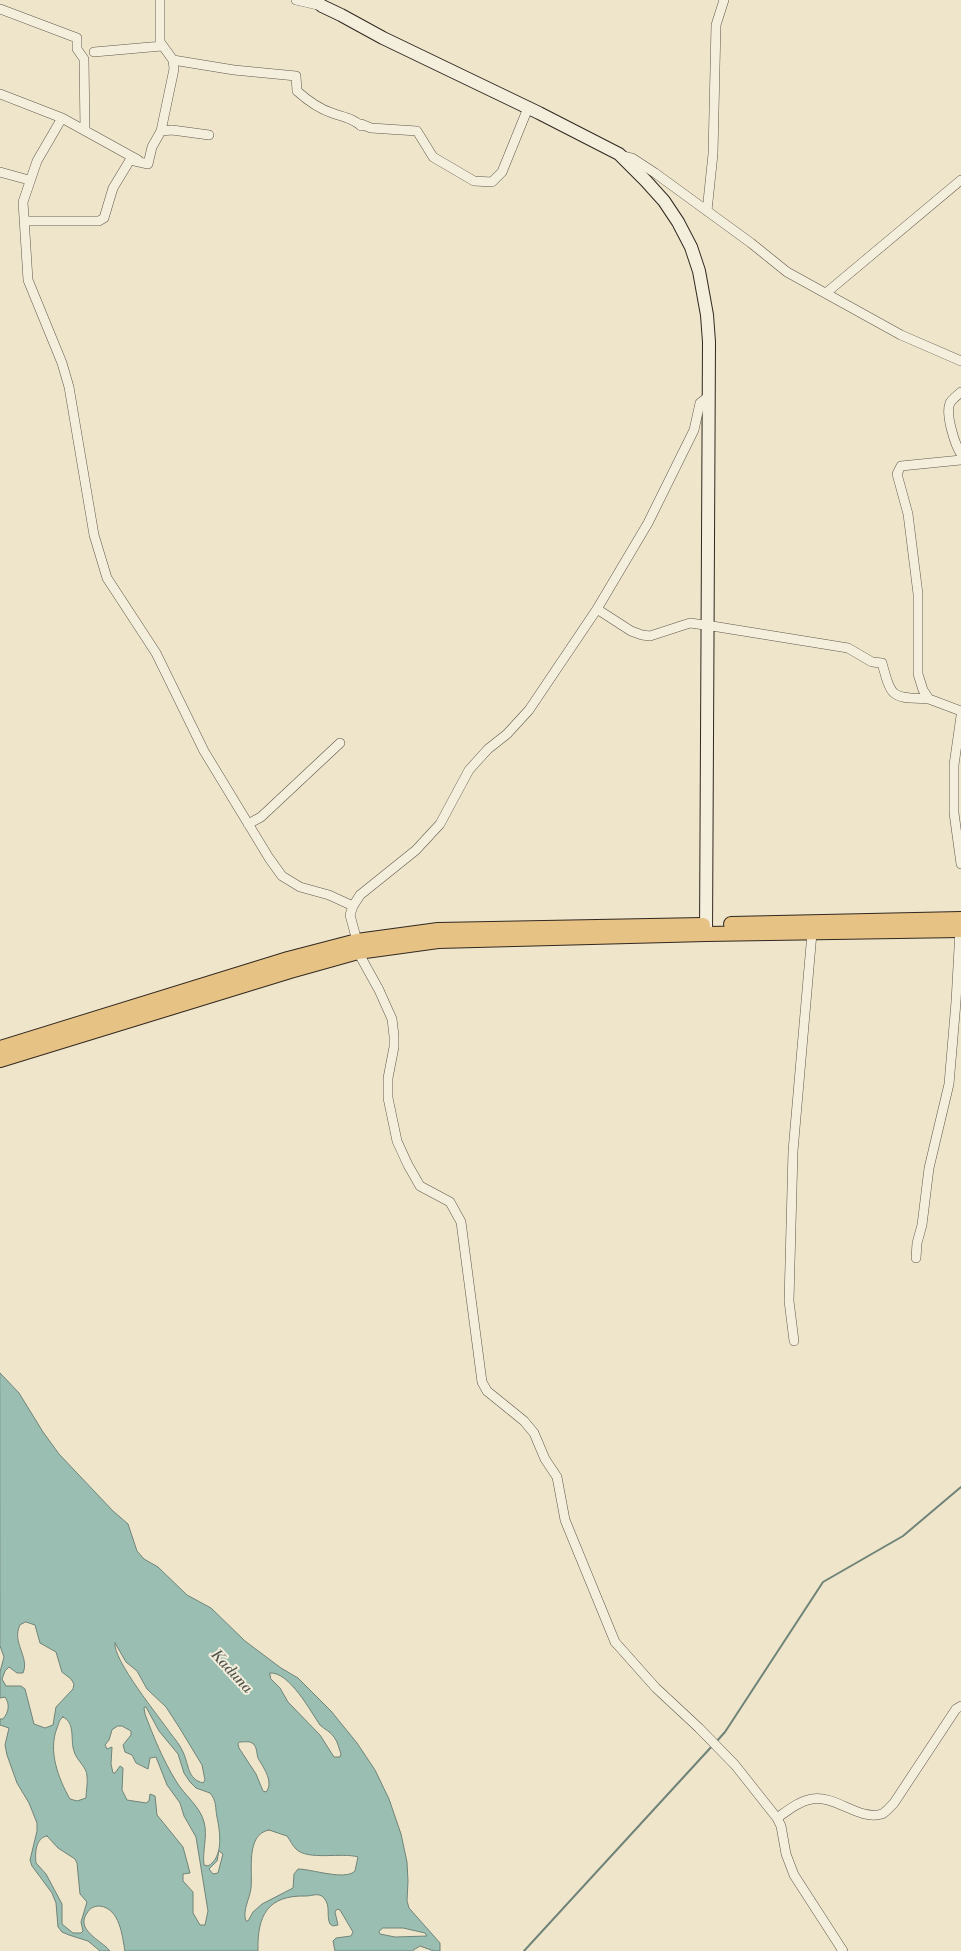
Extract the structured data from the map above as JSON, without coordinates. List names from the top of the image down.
{
  "water": ["Kaduna"]
}
